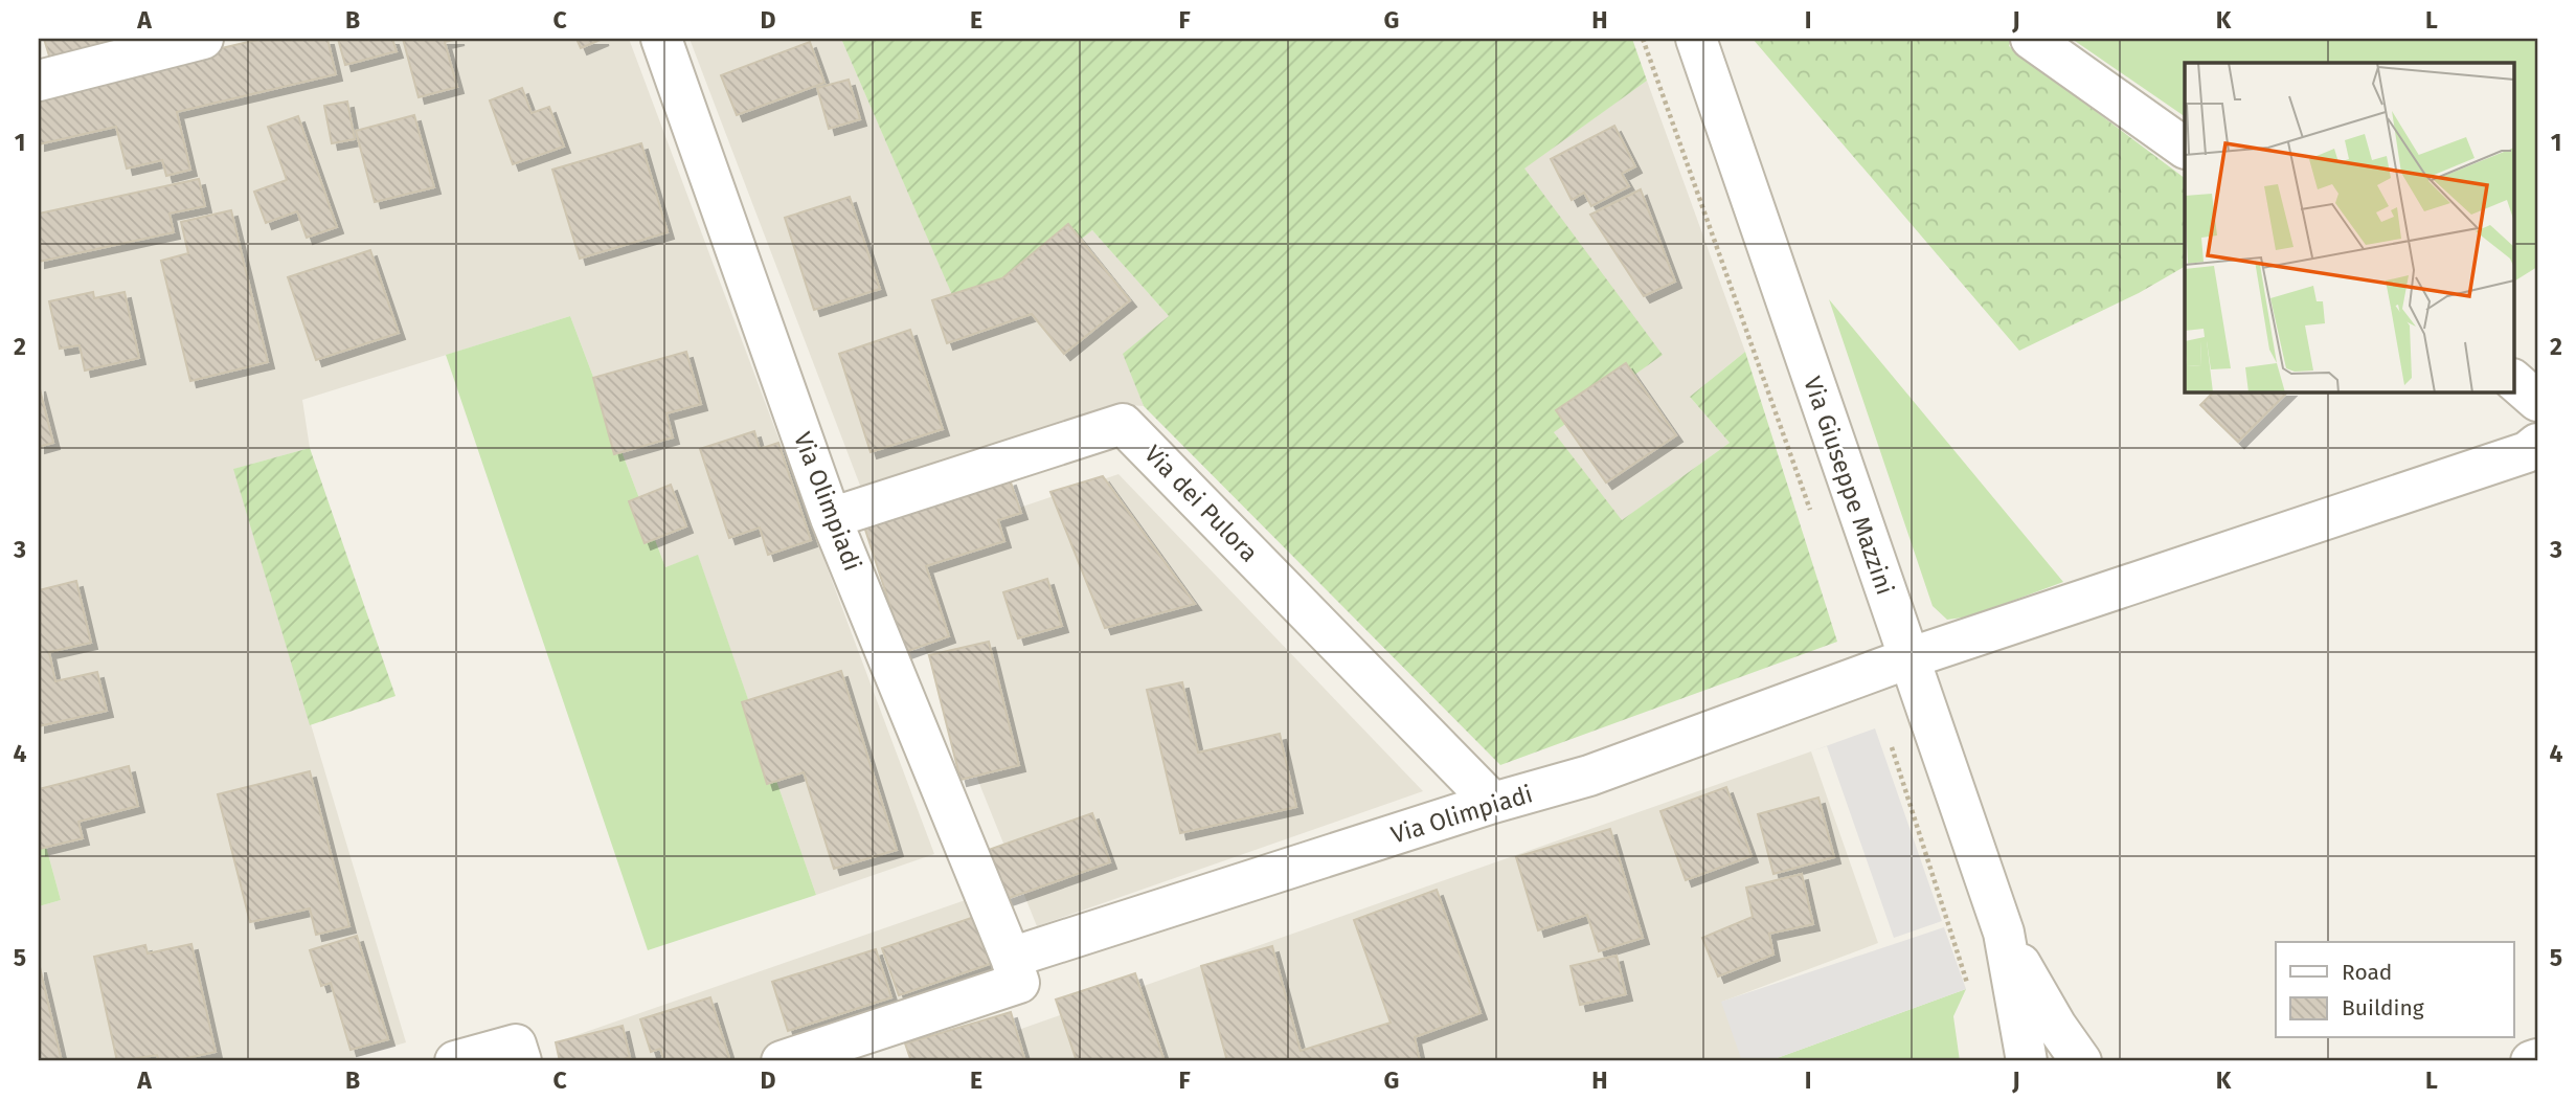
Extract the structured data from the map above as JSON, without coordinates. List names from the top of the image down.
{
  "streets": {
    "street": ["Via Giuseppe Mazzini", "Via Olimpiadi", "Via dei Pulora"]
  },
  "crossings": [
    ["Via Giuseppe Mazzini", "Via Olimpiadi"],
    ["Via Olimpiadi", "Via dei Pulora"]
  ],
  "legend": ["Road", "Building"],
  "grid": {
    "columns": [
      "A",
      "B",
      "C",
      "D",
      "E",
      "F",
      "G",
      "H",
      "I",
      "J",
      "K",
      "L"
    ],
    "rows": [
      "1",
      "2",
      "3",
      "4",
      "5"
    ]
  }
}
